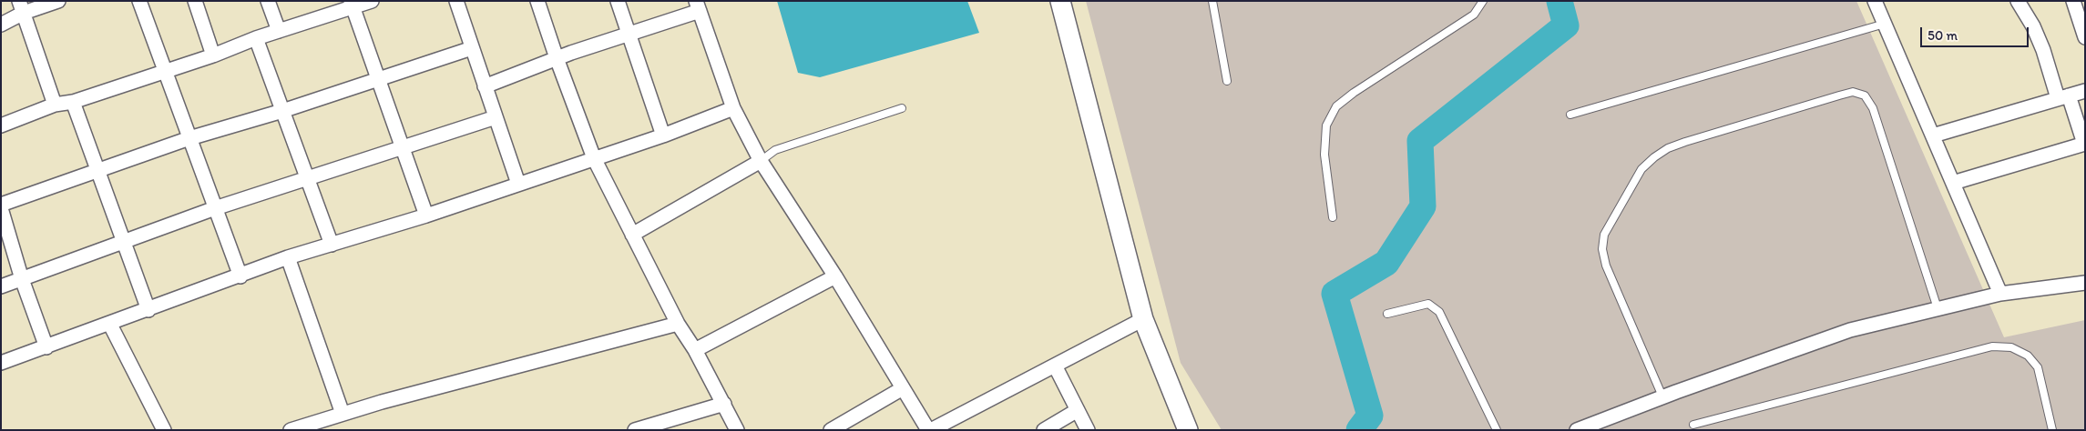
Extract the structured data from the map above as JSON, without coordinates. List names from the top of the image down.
{
  "scale_bar": "50 m"
}
